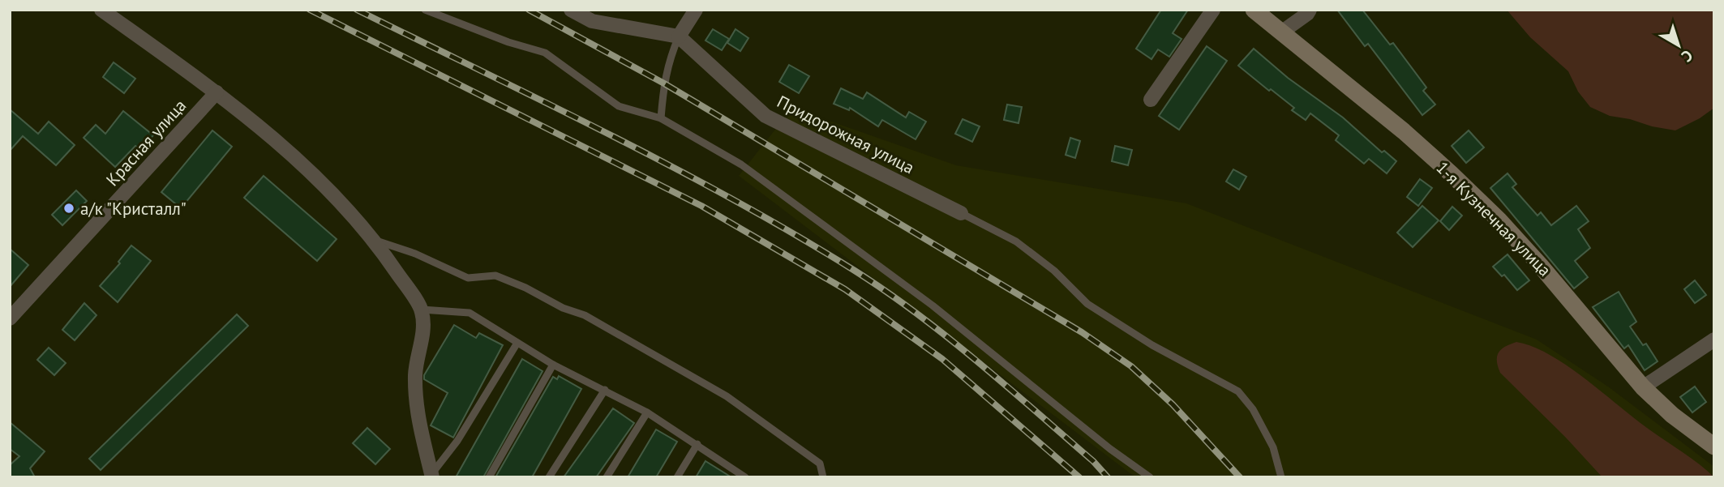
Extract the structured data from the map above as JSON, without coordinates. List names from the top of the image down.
{
  "streets": {
    "street": ["Придорожная улица", "Красная улица", "1-я Кузнечная улица"]
  },
  "places": ["а/к \"Кристалл\""],
  "north": "bottom right"
}
